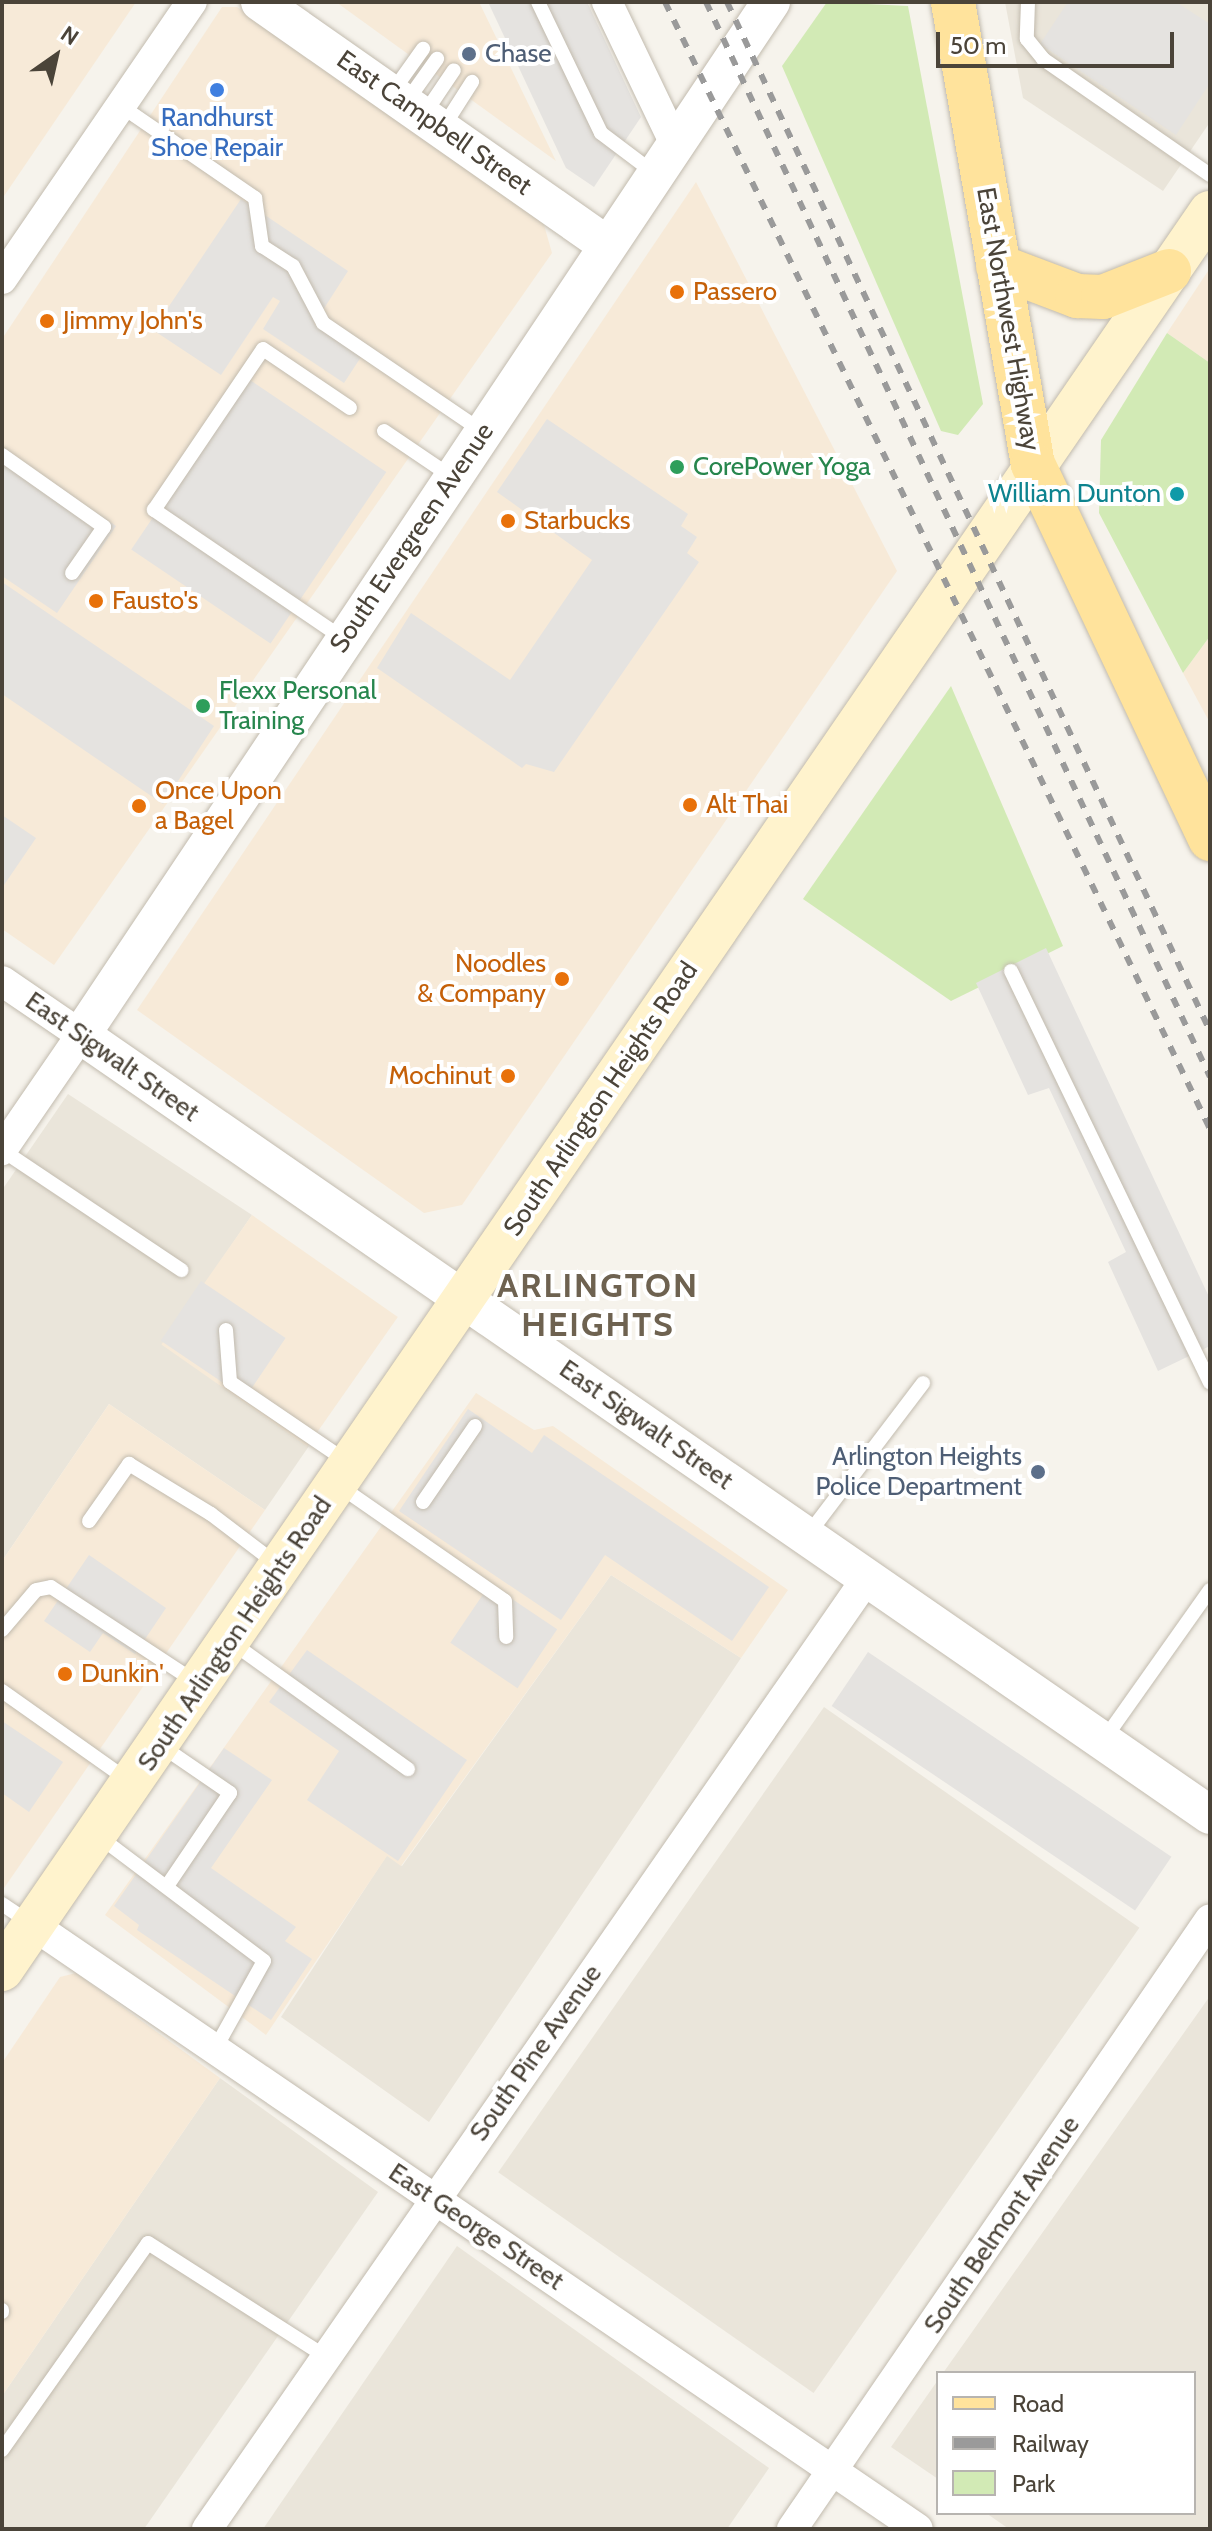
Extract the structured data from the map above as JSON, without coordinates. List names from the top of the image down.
{
  "streets": {
    "main road": ["East Northwest Highway", "South Arlington Heights Road"],
    "street": [
      "East Campbell Street",
      "South Evergreen Avenue",
      "East Sigwalt Street",
      "South Pine Avenue",
      "South Belmont Avenue",
      "East George Street"
    ]
  },
  "crossings": [
    ["East Campbell Street", "South Evergreen Avenue"],
    ["East Northwest Highway", "South Arlington Heights Road"],
    ["South Evergreen Avenue", "East Sigwalt Street"],
    ["East Sigwalt Street", "South Arlington Heights Road"],
    ["East Sigwalt Street", "South Pine Avenue"],
    ["South Arlington Heights Road", "East George Street"],
    ["South Pine Avenue", "East George Street"],
    ["South Belmont Avenue", "East George Street"]
  ],
  "districts": ["ARLINGTON HEIGHTS"],
  "places": [
    "Chase",
    "Randhurst Shoe Repair",
    "Passero",
    "Jimmy John's",
    "CorePower Yoga",
    "William Dunton",
    "Starbucks",
    "Fausto's",
    "Flexx Personal Training",
    "Alt Thai",
    "Once Upon a Bagel",
    "Noodles & Company",
    "Mochinut",
    "Arlington Heights Police Department",
    "Dunkin'"
  ],
  "legend": ["Road", "Railway", "Park"],
  "scale_bar": "50 m",
  "north": "top right"
}
